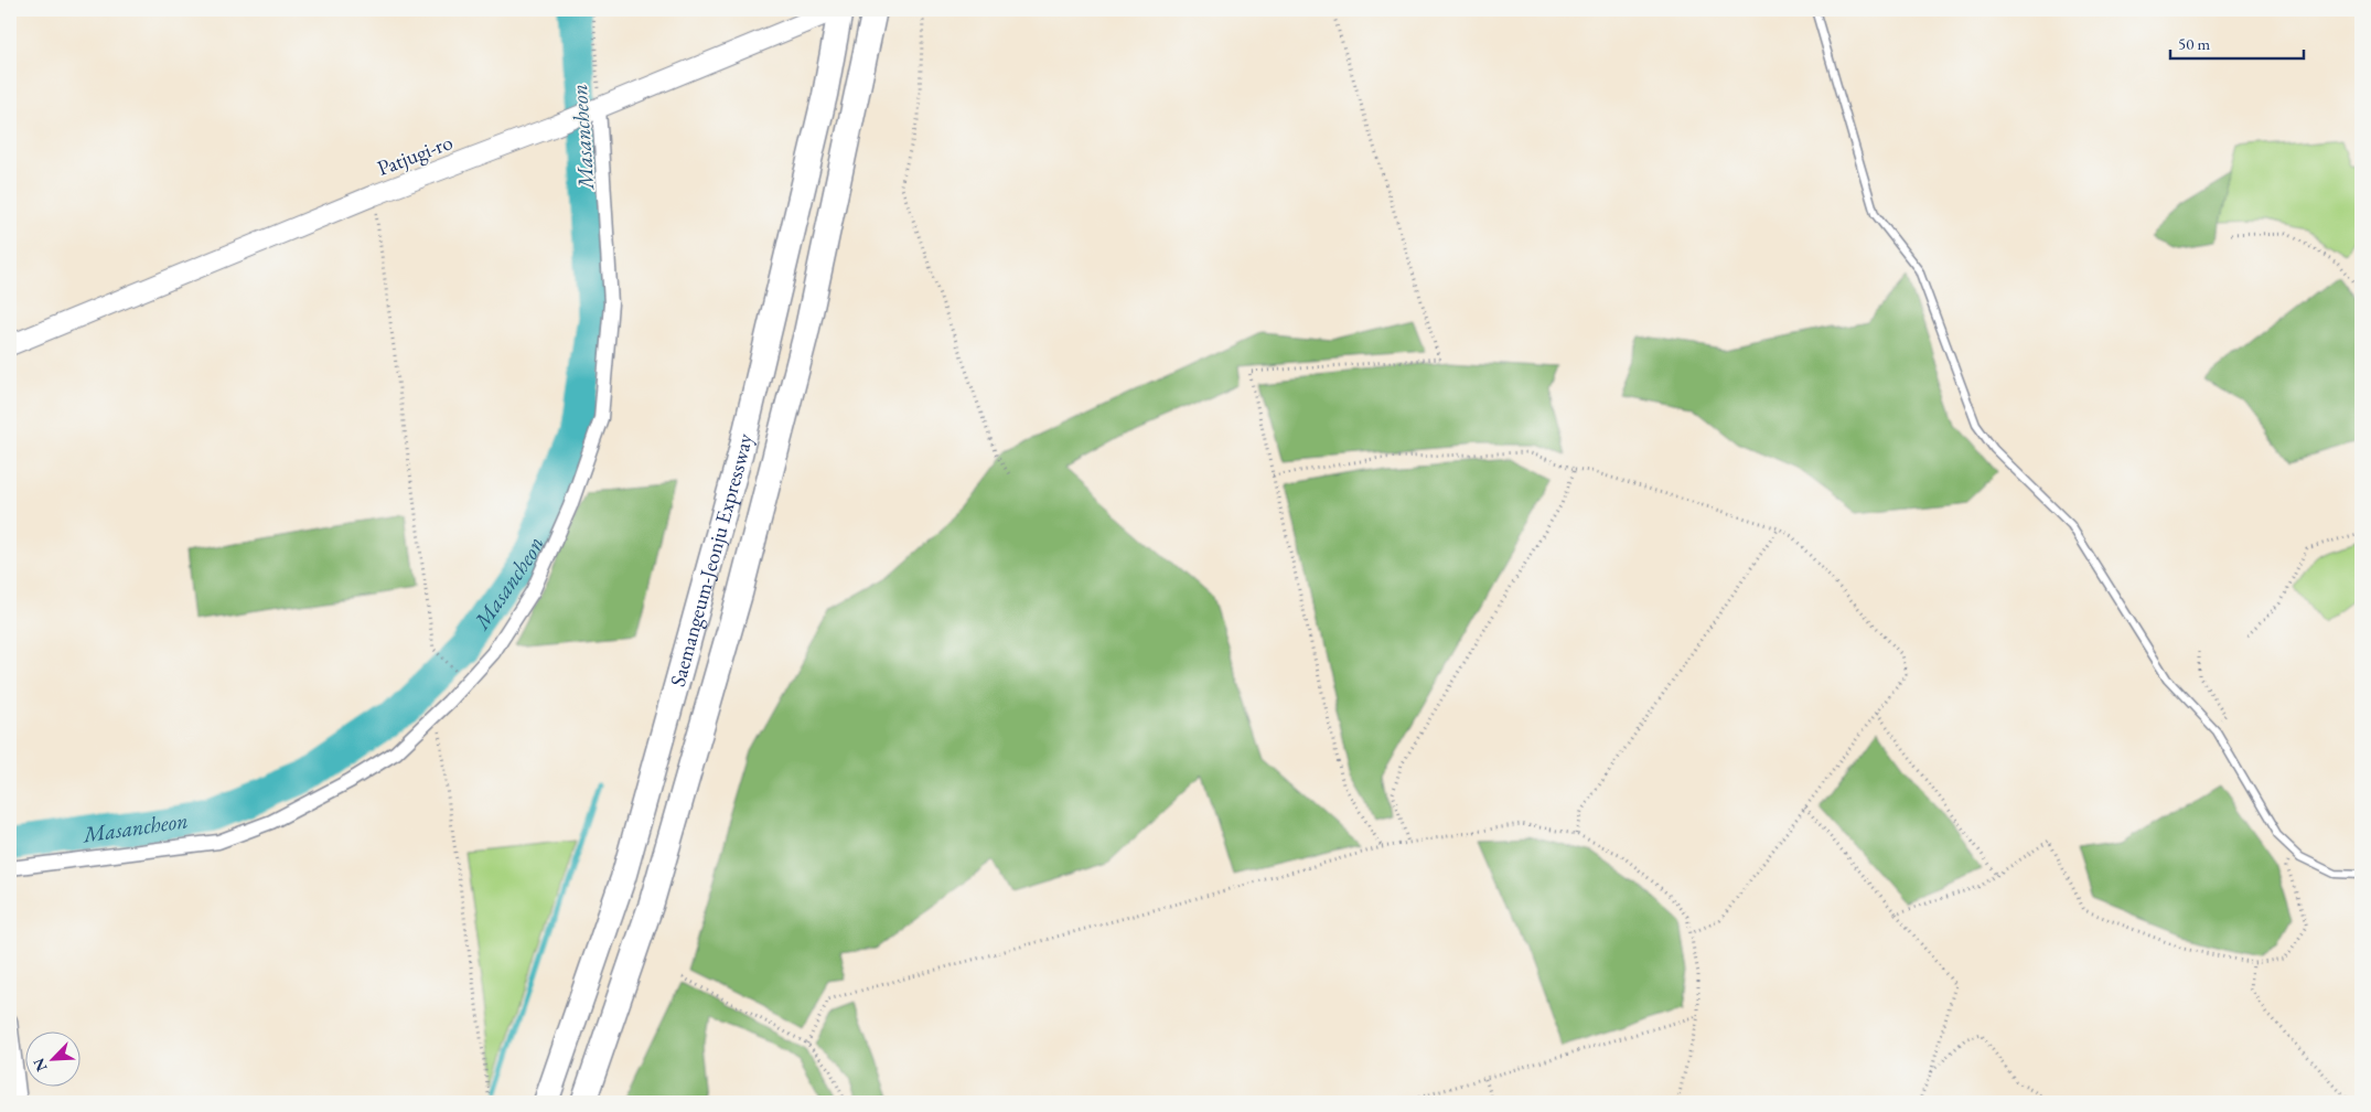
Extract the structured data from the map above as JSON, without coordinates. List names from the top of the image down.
{
  "streets": {
    "highway": ["Saemangeum-Jeonju Expressway"],
    "street": ["Patjugi-ro"]
  },
  "crossings": [
    ["Patjugi-ro", "Saemangeum-Jeonju Expressway"]
  ],
  "water": ["Masancheon"],
  "scale_bar": "50 m",
  "north": "bottom left"
}
